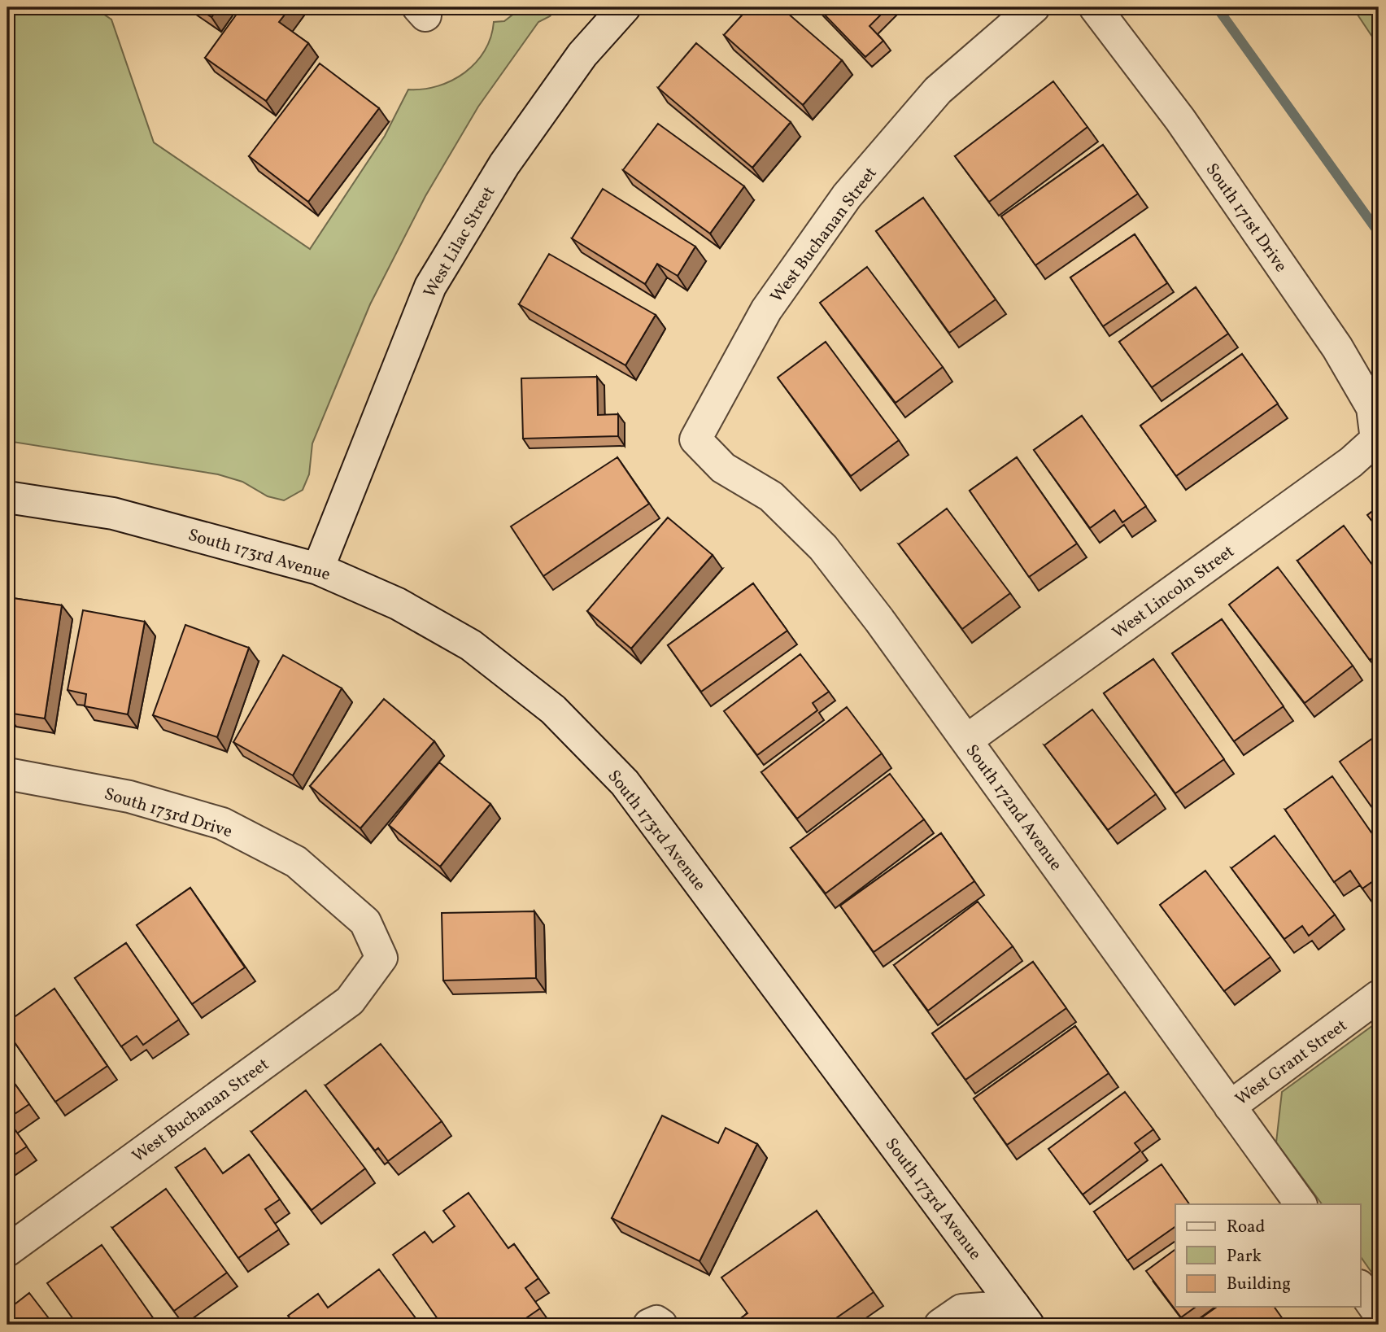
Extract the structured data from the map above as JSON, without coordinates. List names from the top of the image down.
{
  "streets": {
    "street": [
      "South 171st Drive",
      "West Buchanan Street",
      "West Lilac Street",
      "South 173rd Avenue",
      "West Lincoln Street",
      "South 172nd Avenue",
      "South 173rd Drive",
      "West Grant Street"
    ]
  },
  "crossings": [
    ["South 171st Drive", "West Lincoln Street"],
    ["West Buchanan Street", "South 172nd Avenue"],
    ["West Buchanan Street", "South 173rd Drive"],
    ["West Lilac Street", "South 173rd Avenue"],
    ["West Lincoln Street", "South 172nd Avenue"],
    ["South 172nd Avenue", "West Grant Street"]
  ],
  "legend": ["Road", "Park", "Building"]
}
